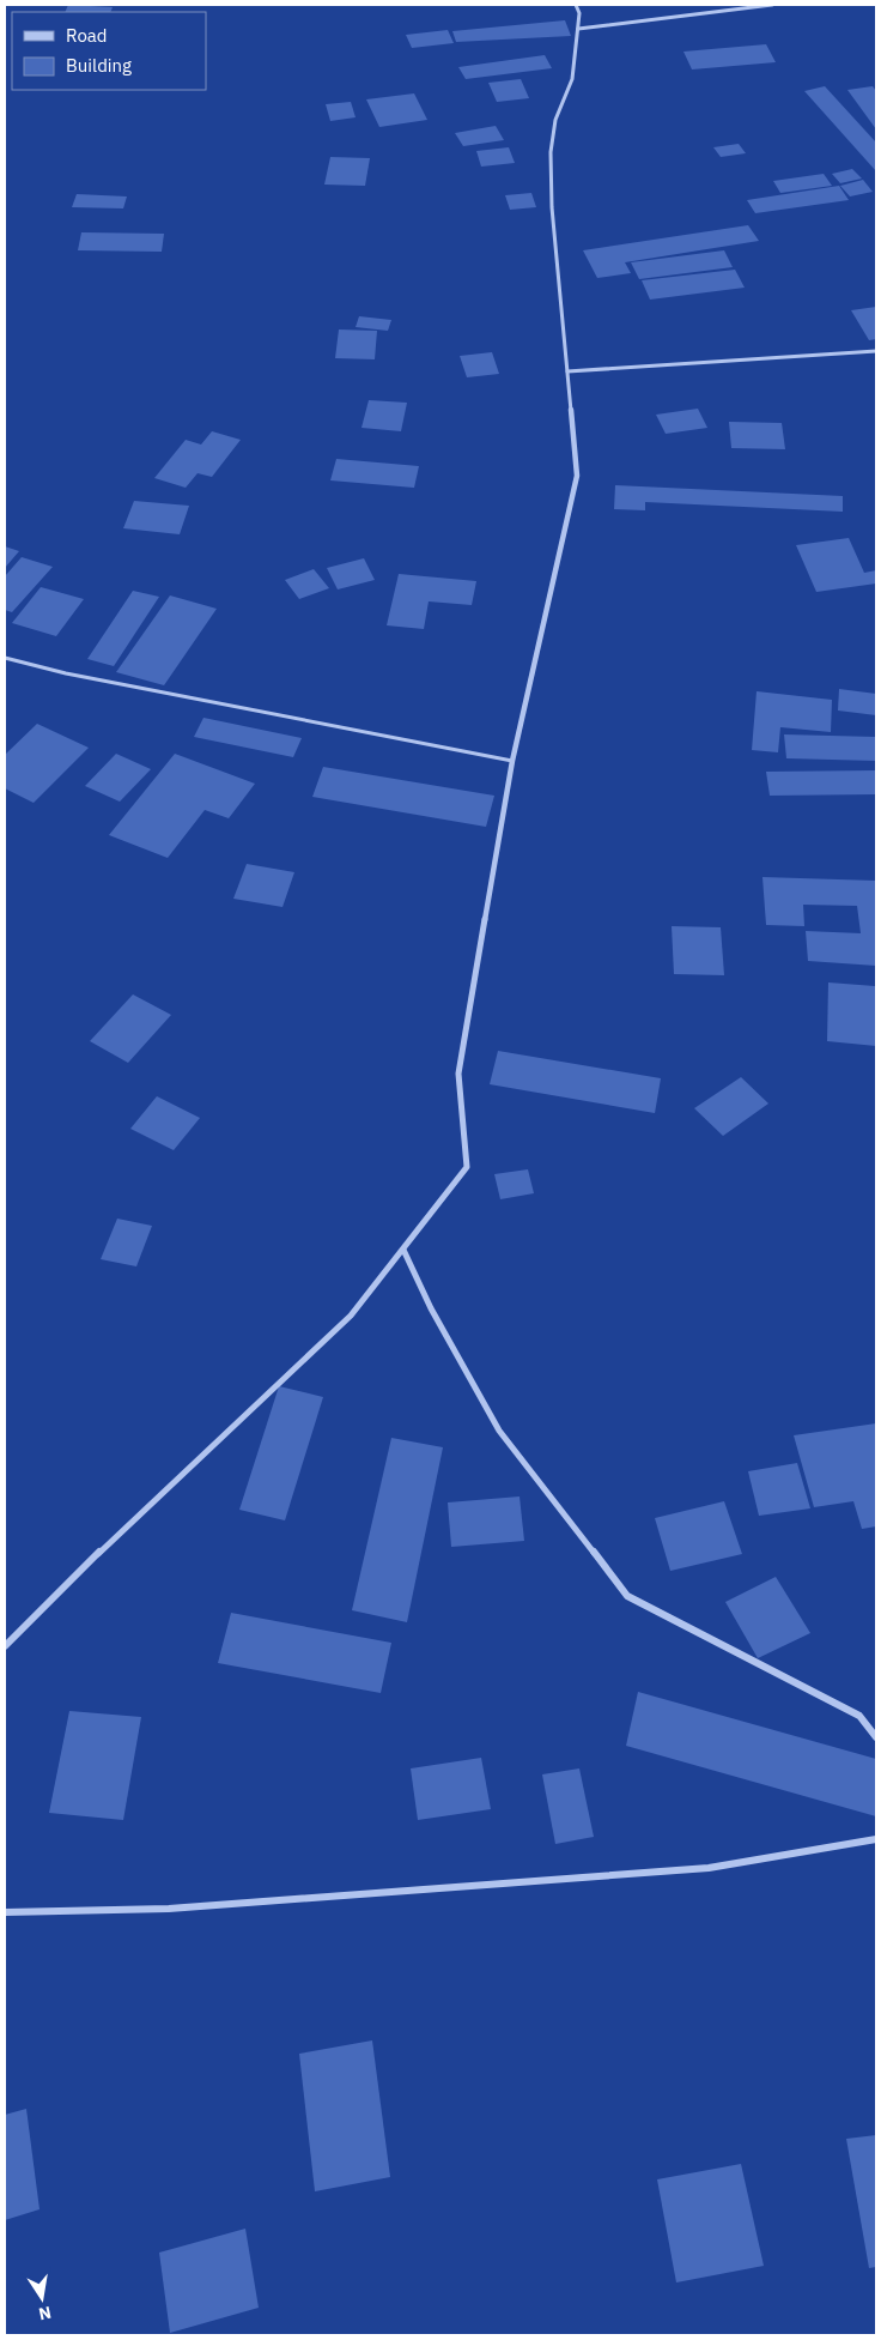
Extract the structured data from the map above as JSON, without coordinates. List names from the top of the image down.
{
  "legend": ["Road", "Building"],
  "north": "bottom"
}
